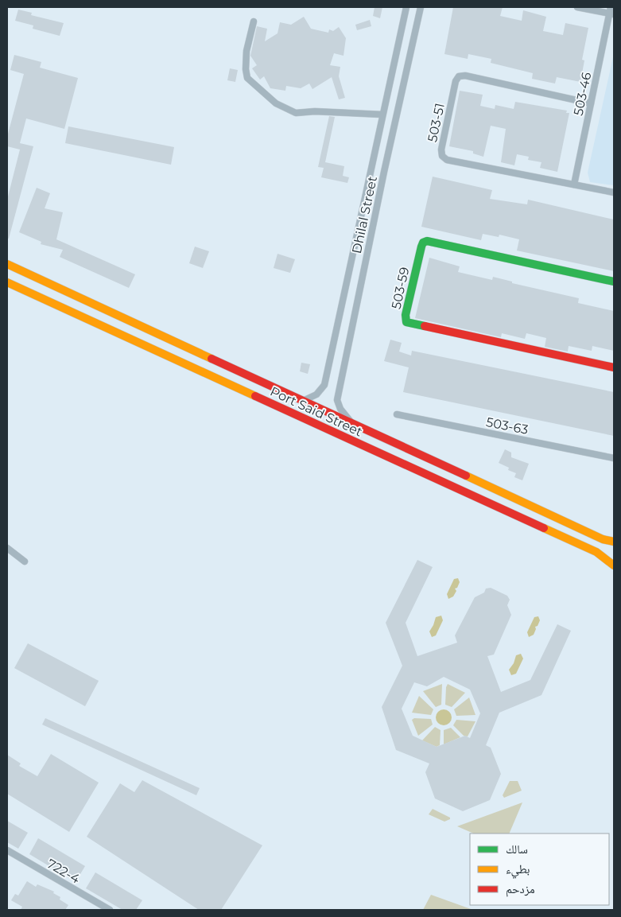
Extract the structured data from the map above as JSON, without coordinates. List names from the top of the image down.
{
  "streets": {
    "main road": ["503-59", "Port Said Street"],
    "street": [
      "503-46",
      "503-51",
      "Dhilal Street",
      "503-63",
      "722-4"
    ]
  },
  "crossings": [
    ["503-46", "503-51"],
    ["Dhilal Street", "Port Said Street"]
  ],
  "legend": ["سالك", "بطيء", "مزدحم"]
}
